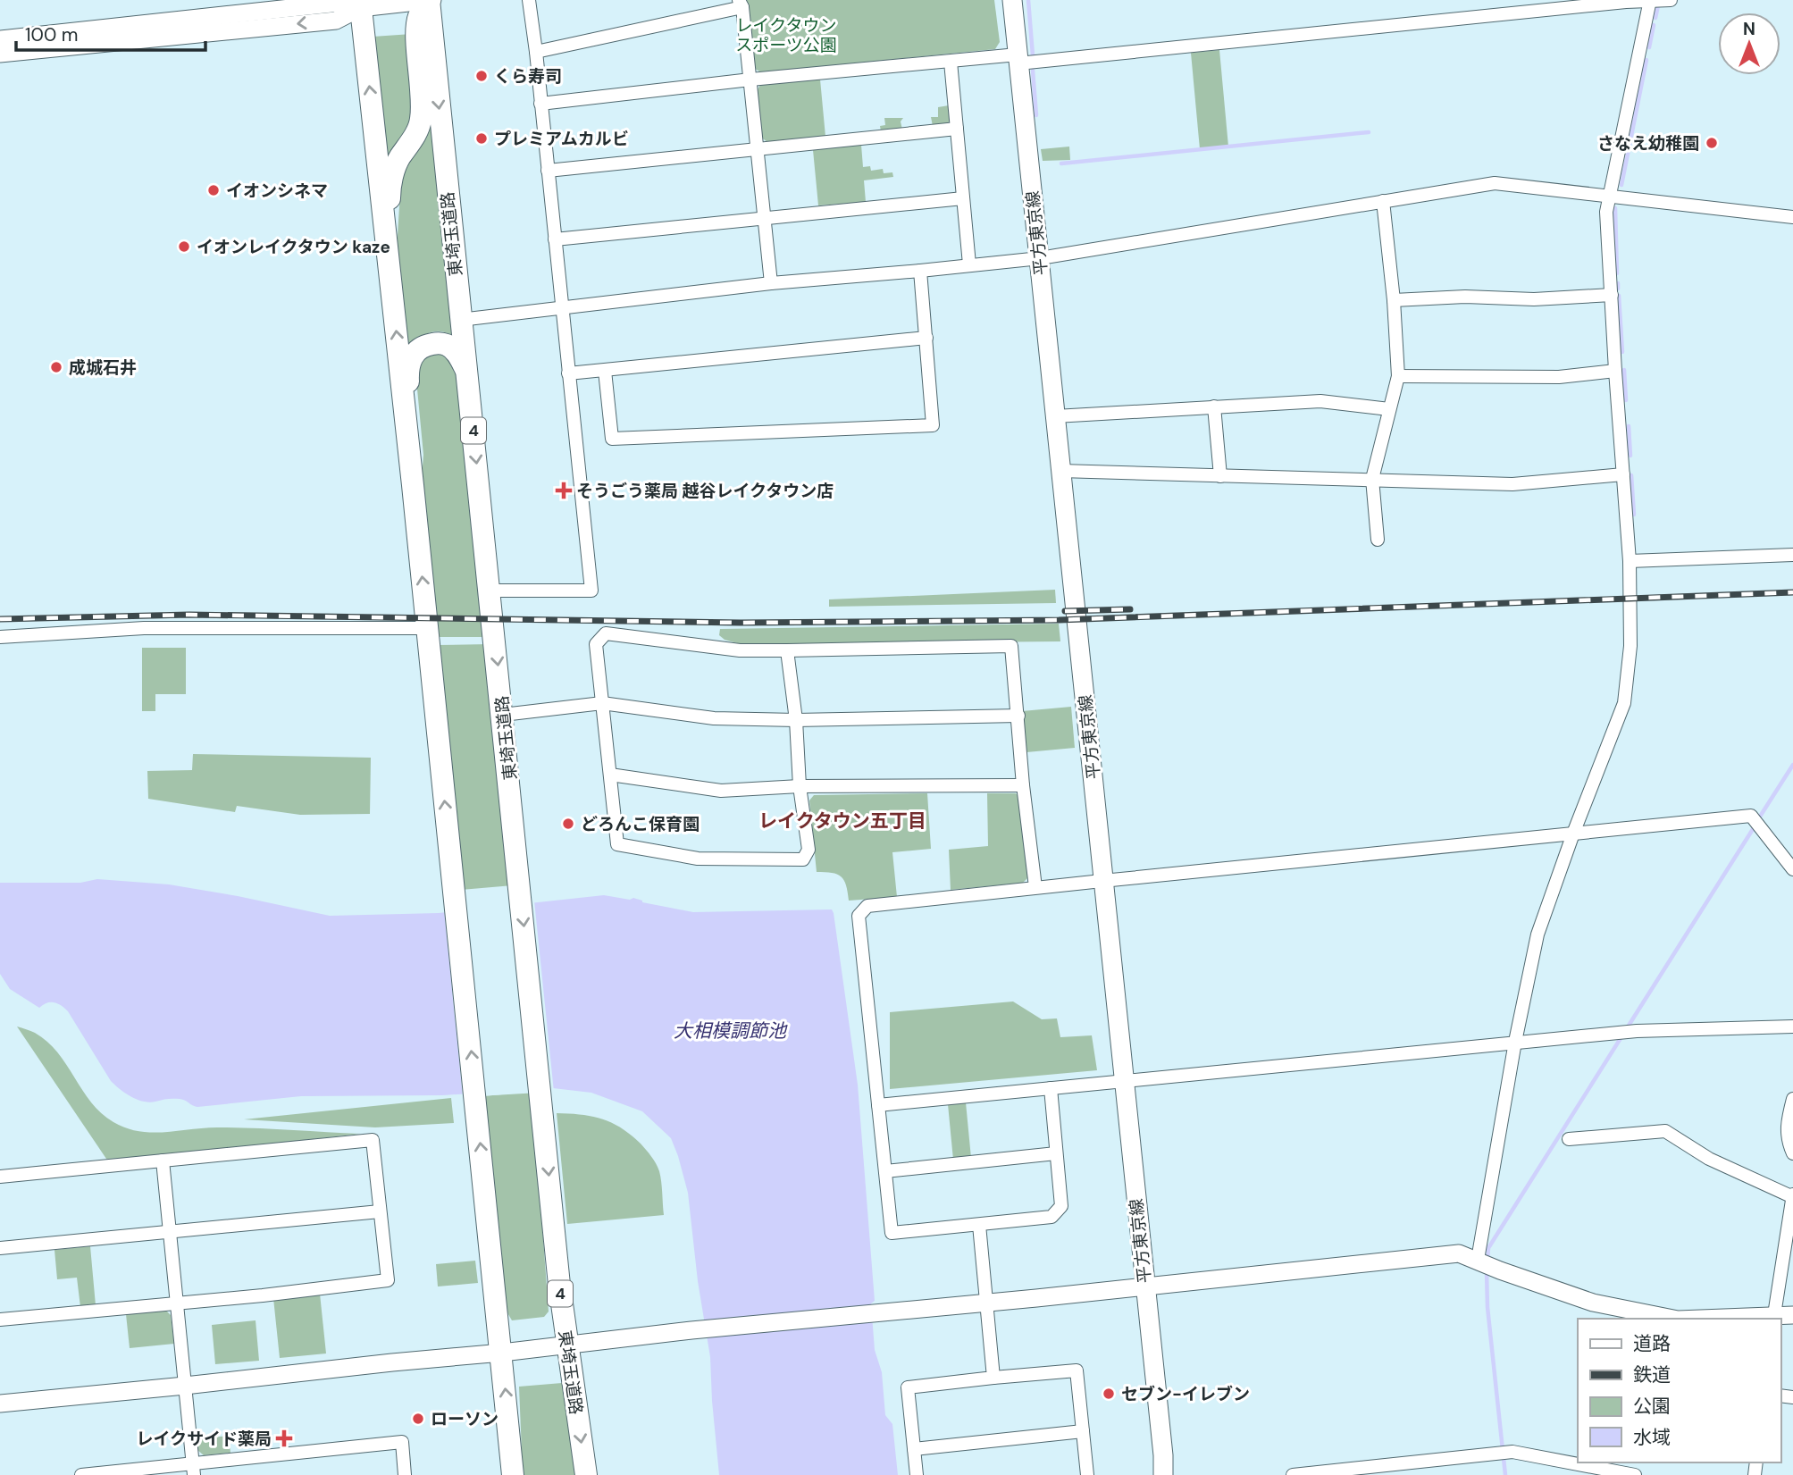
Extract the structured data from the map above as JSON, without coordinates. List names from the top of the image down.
{
  "streets": {
    "highway": ["東埼玉道路", "4"],
    "main road": ["平方東京線"]
  },
  "crossings": [
    ["東埼玉道路", "4"]
  ],
  "districts": ["レイクタウン五丁目"],
  "water": ["大相模調節池"],
  "parks": ["レイクタウン スポーツ公園"],
  "places": {
    "other": [
      "くら寿司",
      "プレミアムカルビ",
      "さなえ幼稚園",
      "イオンシネマ",
      "イオンレイクタウン kaze",
      "成城石井",
      "どろんこ保育園",
      "セブン-イレブン",
      "ローソン"
    ],
    "health": ["そうごう薬局 越谷レイクタウン店", "レイクサイド薬局"]
  },
  "legend": [
    "道路",
    "鉄道",
    "公園",
    "水域"
  ],
  "scale_bar": "100 m",
  "north": "top"
}
